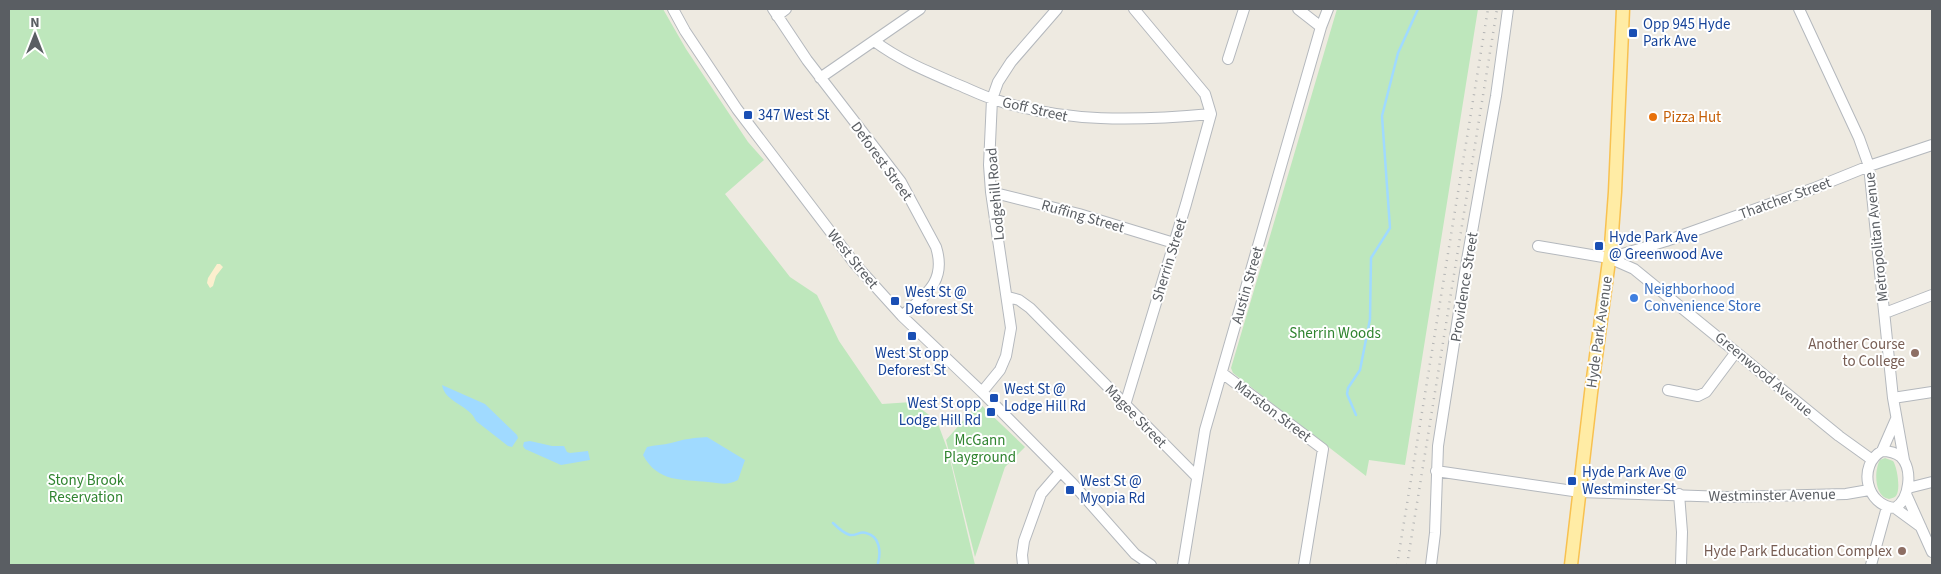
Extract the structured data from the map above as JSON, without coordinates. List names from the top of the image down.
{
  "streets": {
    "main road": ["Hyde Park Avenue"],
    "street": [
      "Goff Street",
      "Deforest Street",
      "Lodgehill Road",
      "Thatcher Street",
      "Ruffing Street",
      "Metropolitan Avenue",
      "West Street",
      "Sherrin Street",
      "Austin Street",
      "Providence Street",
      "Greenwood Avenue",
      "Marston Street",
      "Magee Street",
      "Westminster Avenue"
    ]
  },
  "crossings": [
    ["Goff Street", "Lodgehill Road"],
    ["Goff Street", "Sherrin Street"],
    ["Deforest Street", "West Street"],
    ["Lodgehill Road", "Ruffing Street"],
    ["Lodgehill Road", "West Street"],
    ["Lodgehill Road", "Magee Street"],
    ["Thatcher Street", "Metropolitan Avenue"],
    ["Thatcher Street", "Hyde Park Avenue"],
    ["Thatcher Street", "Greenwood Avenue"],
    ["Ruffing Street", "Sherrin Street"],
    ["Metropolitan Avenue", "Greenwood Avenue"],
    ["Metropolitan Avenue", "Westminster Avenue"],
    ["Sherrin Street", "Magee Street"],
    ["Austin Street", "Marston Street"],
    ["Austin Street", "Magee Street"],
    ["Providence Street", "Westminster Avenue"],
    ["Hyde Park Avenue", "Greenwood Avenue"],
    ["Hyde Park Avenue", "Westminster Avenue"],
    ["Greenwood Avenue", "Westminster Avenue"]
  ],
  "parks": ["Sherrin Woods", "McGann Playground", "Stony Brook Reservation"],
  "places": {
    "transit": [
      "Opp 945 Hyde Park Ave",
      "347 West St",
      "Hyde Park Ave @ Greenwood Ave",
      "West St @ Deforest St",
      "West St opp Deforest St",
      "West St @ Lodge Hill Rd",
      "West St opp Lodge Hill Rd",
      "Hyde Park Ave @ Westminster St",
      "West St @ Myopia Rd"
    ],
    "other": [
      "Pizza Hut",
      "Neighborhood Convenience Store",
      "Another Course to College",
      "Hyde Park Education Complex"
    ]
  },
  "north": "top"
}
